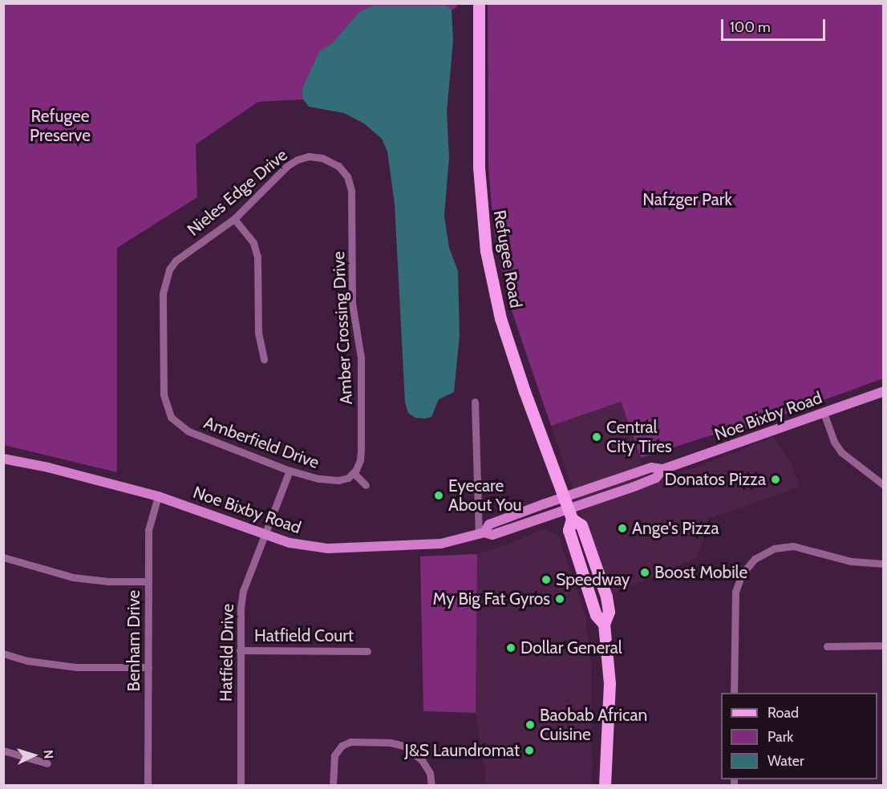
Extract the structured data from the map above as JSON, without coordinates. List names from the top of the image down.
{
  "streets": {
    "main road": ["Refugee Road"],
    "street": [
      "Nieles Edge Drive",
      "Amber Crossing Drive",
      "Noe Bixby Road",
      "Amberfield Drive",
      "Hatfield Court",
      "Benham Drive",
      "Hatfield Drive"
    ]
  },
  "crossings": [
    ["Nieles Edge Drive", "Amber Crossing Drive"],
    ["Nieles Edge Drive", "Amberfield Drive"],
    ["Refugee Road", "Noe Bixby Road"],
    ["Amber Crossing Drive", "Amberfield Drive"],
    ["Noe Bixby Road", "Benham Drive"],
    ["Noe Bixby Road", "Hatfield Drive"],
    ["Amberfield Drive", "Hatfield Drive"],
    ["Hatfield Court", "Hatfield Drive"]
  ],
  "parks": ["Refugee Preserve", "Nafzger Park"],
  "places": [
    "Central City Tires",
    "Donatos Pizza",
    "Eyecare About You",
    "Ange's Pizza",
    "Boost Mobile",
    "Speedway",
    "My Big Fat Gyros",
    "Dollar General",
    "Baobab African Cuisine",
    "J&S Laundromat"
  ],
  "legend": ["Road", "Park", "Water"],
  "scale_bar": "100 m",
  "north": "right"
}
